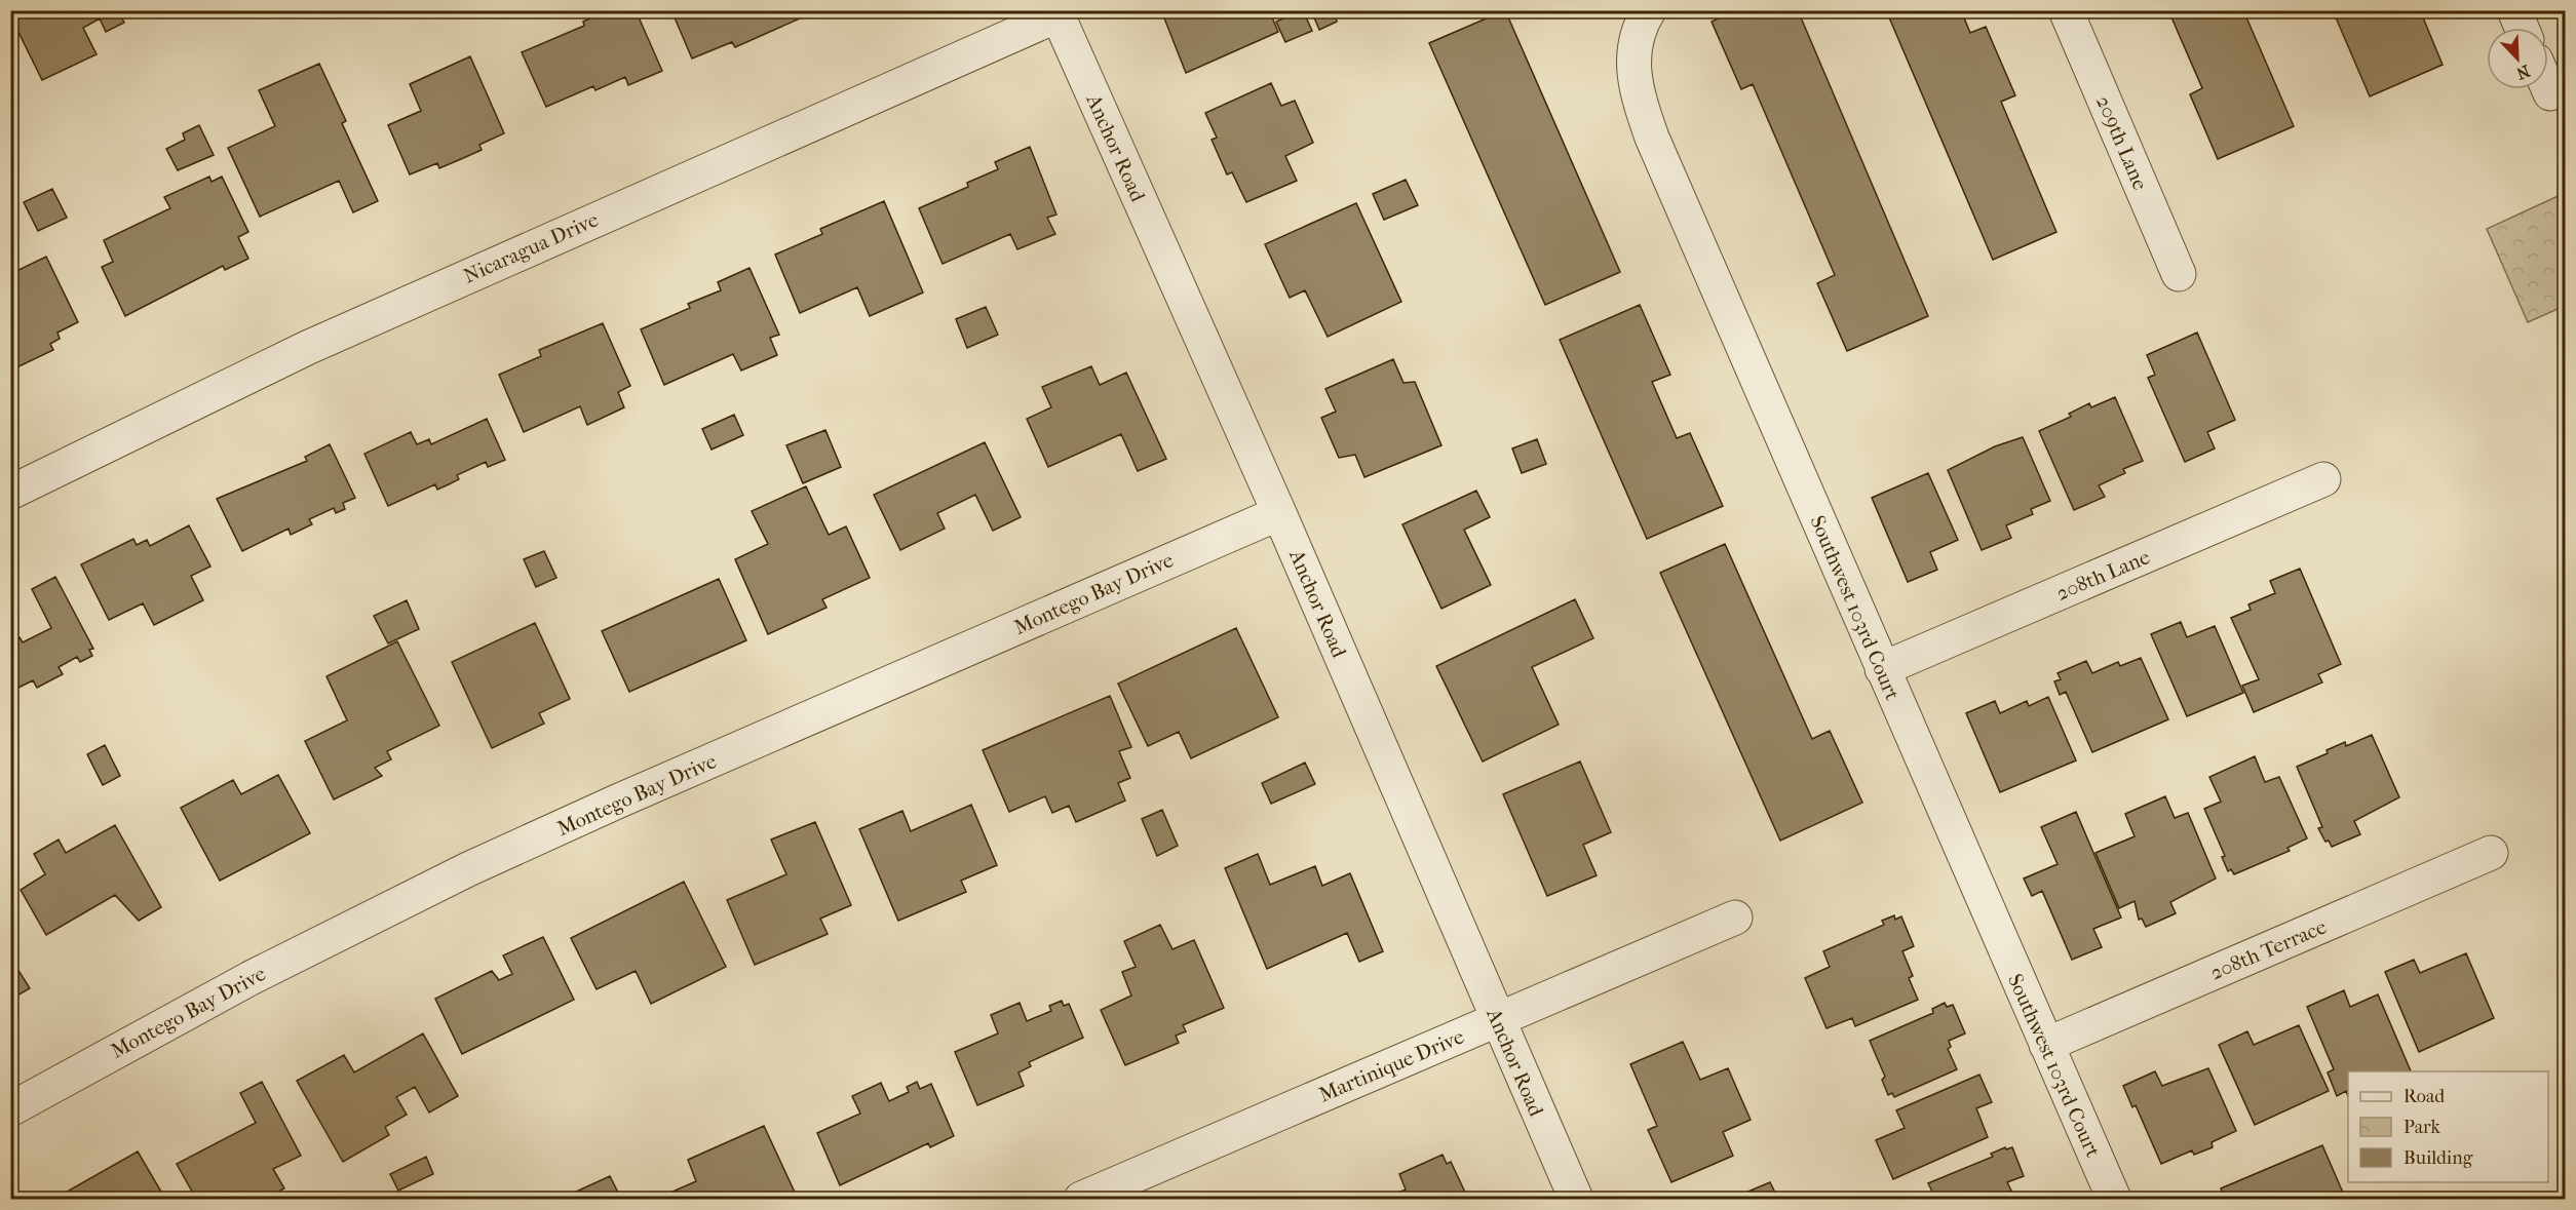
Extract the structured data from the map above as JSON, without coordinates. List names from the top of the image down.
{
  "streets": {
    "street": [
      "209th Lane",
      "Anchor Road",
      "Nicaragua Drive",
      "208th Lane",
      "Montego Bay Drive",
      "Southwest 103rd Court",
      "208th Terrace",
      "Martinique Drive"
    ]
  },
  "crossings": [
    ["Anchor Road", "Nicaragua Drive"],
    ["Anchor Road", "Montego Bay Drive"],
    ["Anchor Road", "Martinique Drive"],
    ["208th Lane", "Southwest 103rd Court"],
    ["Southwest 103rd Court", "208th Terrace"]
  ],
  "legend": ["Road", "Park", "Building"],
  "north": "bottom right"
}
